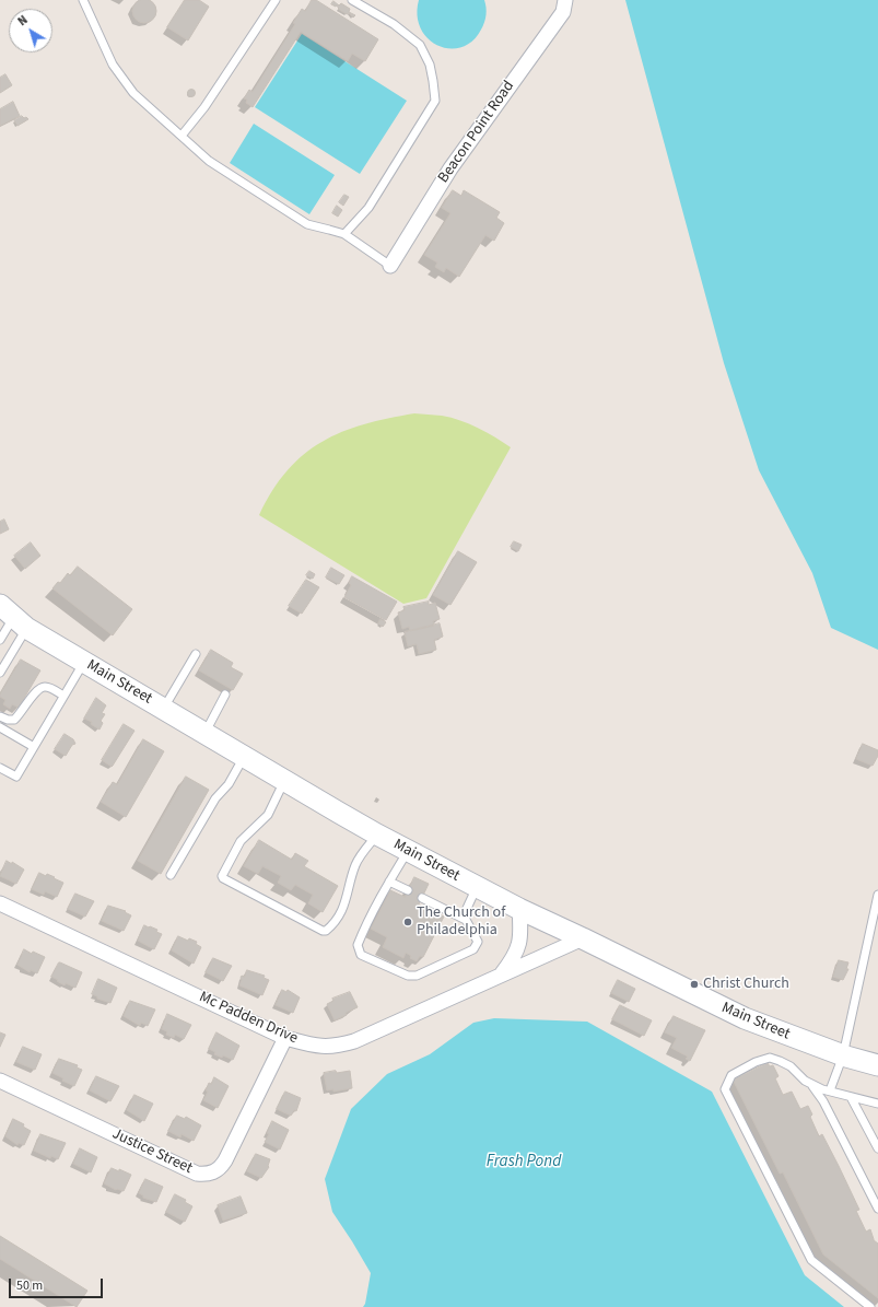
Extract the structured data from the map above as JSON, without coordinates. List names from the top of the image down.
{
  "streets": {
    "main road": ["Main Street"],
    "street": ["Beacon Point Road", "Mc Padden Drive", "Justice Street"]
  },
  "crossings": [
    ["Main Street", "Mc Padden Drive"],
    ["Mc Padden Drive", "Justice Street"]
  ],
  "water": ["Frash Pond"],
  "places": ["The Church of Philadelphia", "Christ Church"],
  "scale_bar": "50 m",
  "north": "top left"
}
